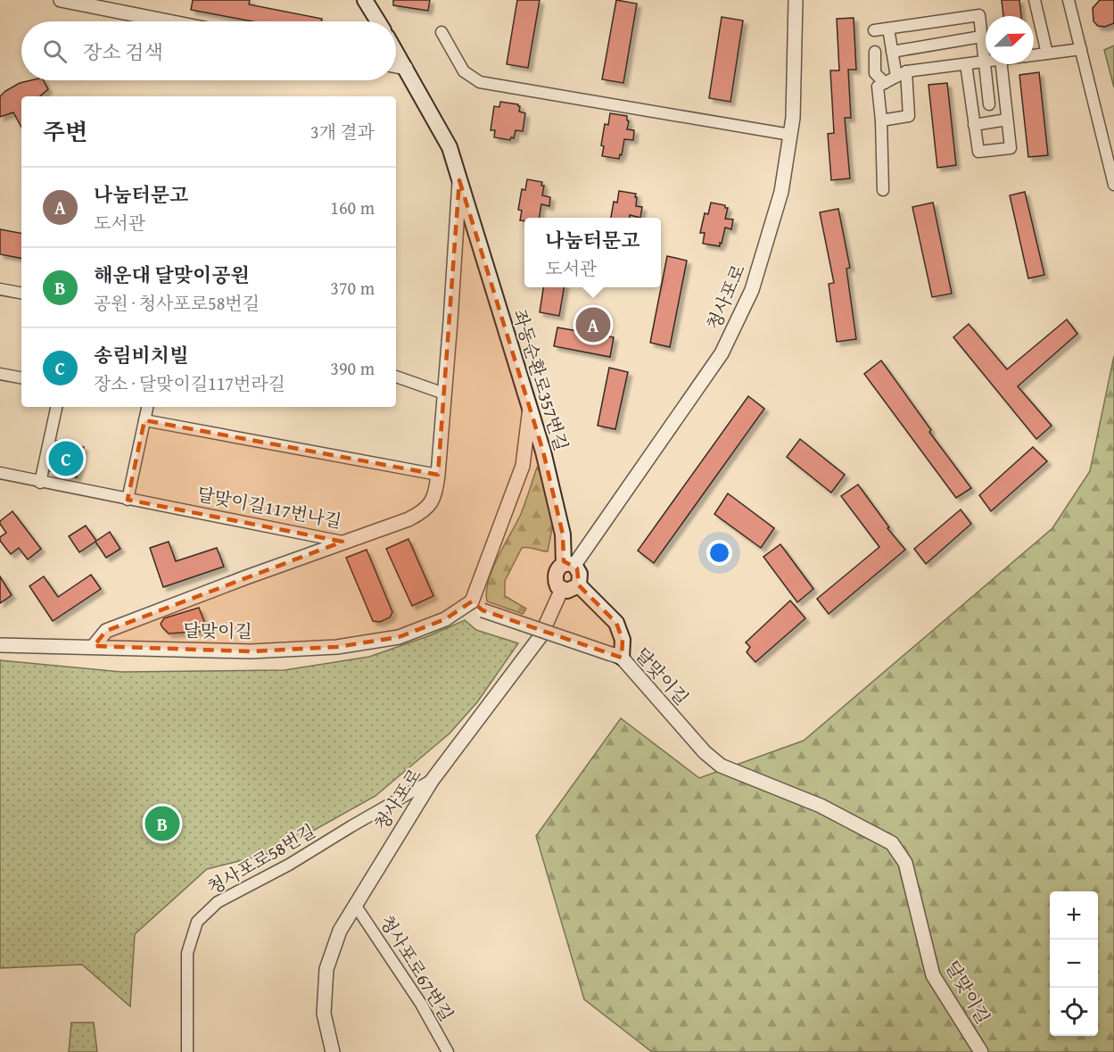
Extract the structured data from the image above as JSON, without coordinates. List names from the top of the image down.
{
  "streets": {
    "main road": ["좌동순환로357번길"],
    "street": [
      "청사포로",
      "달맞이길117번나길",
      "달맞이길",
      "청사포로58번길",
      "청사포로67번길"
    ]
  },
  "crossings": [
    ["청사포로", "좌동순환로357번길"],
    ["청사포로", "청사포로58번길"],
    ["청사포로", "청사포로67번길"],
    ["좌동순환로357번길", "달맞이길117번나길"],
    ["달맞이길117번나길", "달맞이길"]
  ],
  "north": "top right",
  "page": {
    "search": "장소 검색",
    "heading": ["주변", "3개 결과"],
    "list": [
      {
        "mark": "A",
        "name": "나눔터문고",
        "note": "도서관",
        "value": "160 m"
      },
      {
        "mark": "B",
        "name": "해운대 달맞이공원",
        "note": "공원 · 청사포로58번길",
        "value": "370 m"
      },
      {
        "mark": "C",
        "name": "송림비치빌",
        "note": "장소 · 달맞이길117번라길",
        "value": "390 m"
      }
    ],
    "popup": ["나눔터문고", "도서관"],
    "pins": ["A", "C", "B"],
    "map_buttons": ["+", "−"]
  }
}
